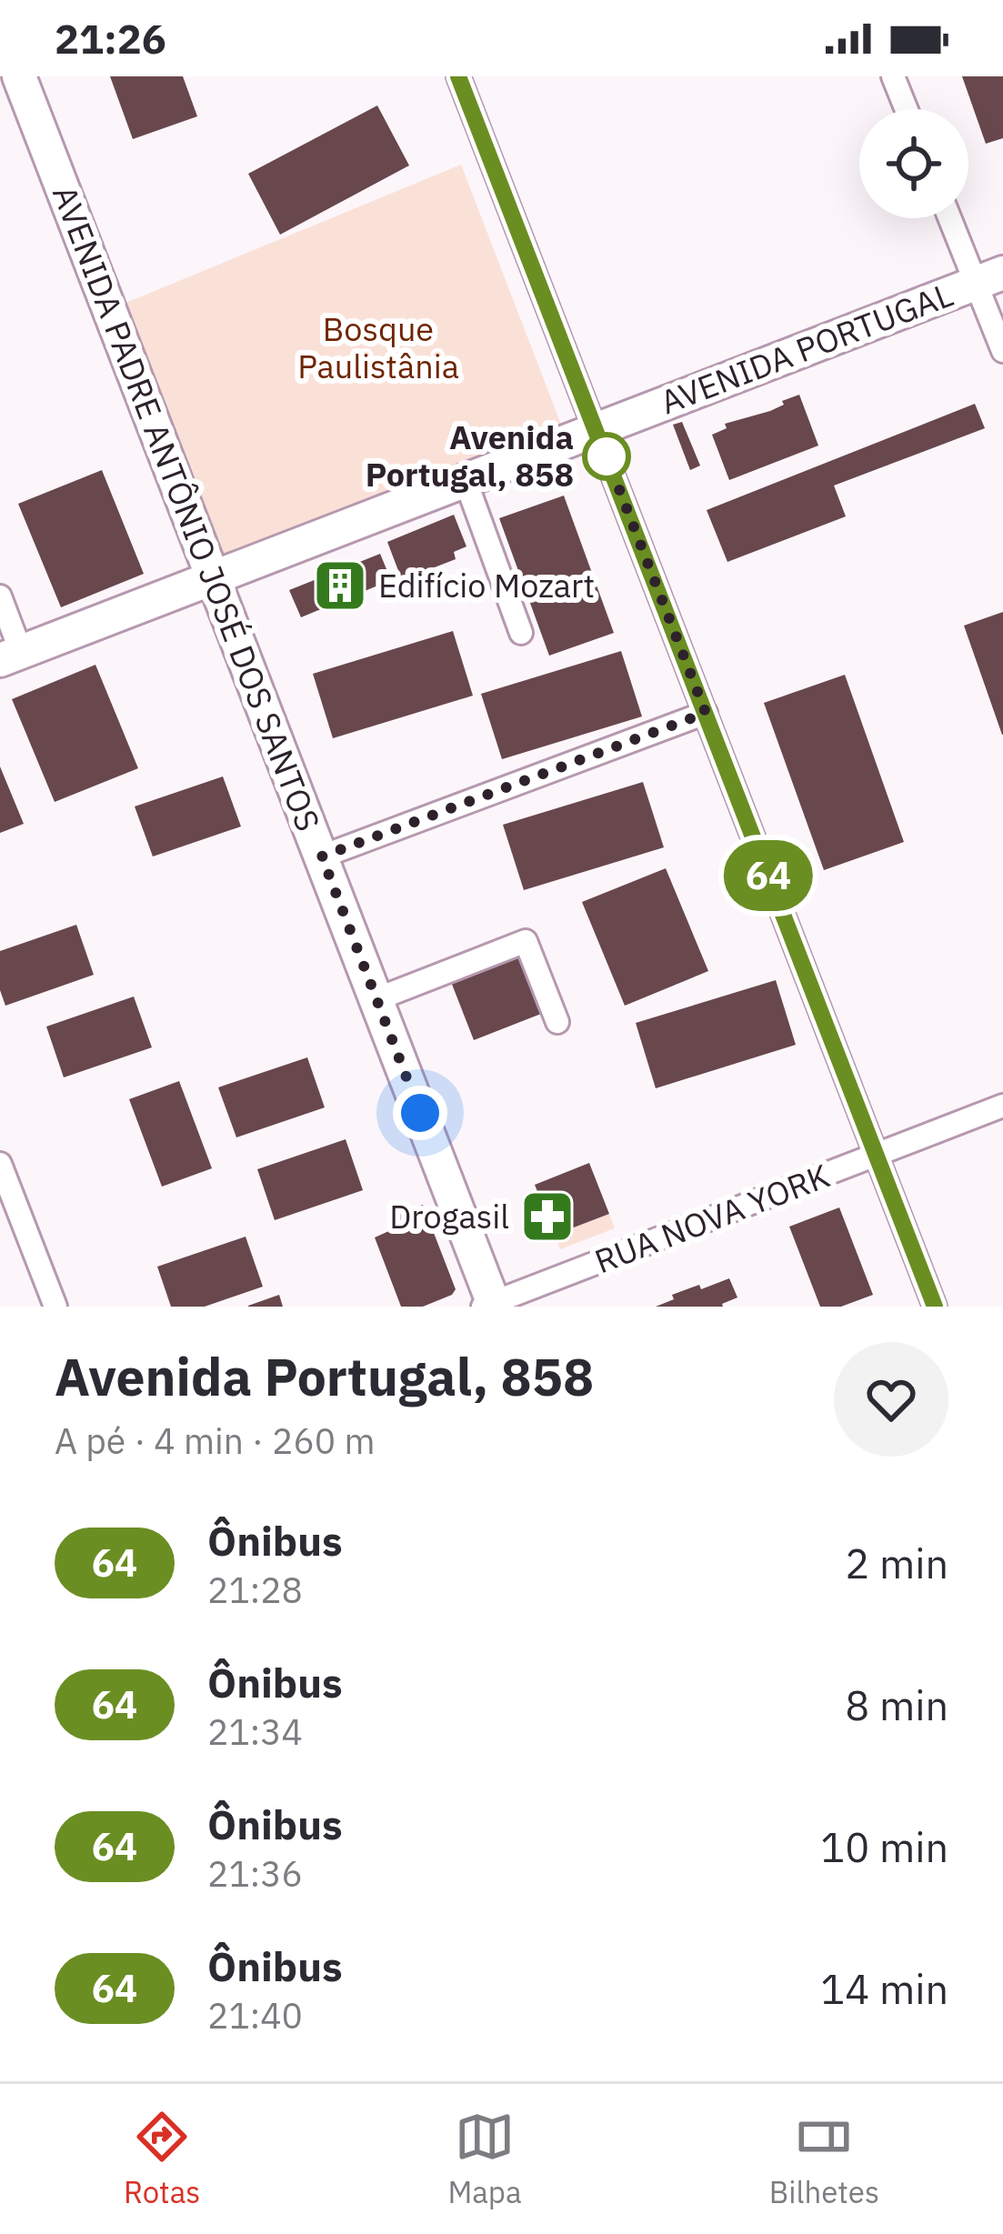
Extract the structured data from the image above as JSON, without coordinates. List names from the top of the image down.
{
  "streets": {
    "street": ["AVENIDA PORTUGAL", "AVENIDA PADRE ANTÔNIO JOSÉ DOS SANTOS", "RUA NOVA YORK"]
  },
  "crossings": [
    ["AVENIDA PORTUGAL", "AVENIDA PADRE ANTÔNIO JOSÉ DOS SANTOS"],
    ["AVENIDA PADRE ANTÔNIO JOSÉ DOS SANTOS", "RUA NOVA YORK"]
  ],
  "parks": ["Bosque Paulistânia"],
  "places": {
    "other": ["Avenida Portugal, 858"],
    "building": ["Edifício Mozart"],
    "pharmacy": ["Drogasil"]
  },
  "lines": ["bus line 64"],
  "page": {
    "status": "21:26",
    "on_map": "64",
    "heading": ["Avenida Portugal, 858", "A pé · 4 min · 260 m"],
    "list": [
      {
        "mark": "64",
        "name": "Ônibus",
        "note": "21:28",
        "value": "2 min"
      },
      {
        "mark": "64",
        "name": "Ônibus",
        "note": "21:34",
        "value": "8 min"
      },
      {
        "mark": "64",
        "name": "Ônibus",
        "note": "21:36",
        "value": "10 min"
      },
      {
        "mark": "64",
        "name": "Ônibus",
        "note": "21:40",
        "value": "14 min"
      }
    ],
    "tabs": ["Rotas", "Mapa", "Bilhetes"]
  }
}
